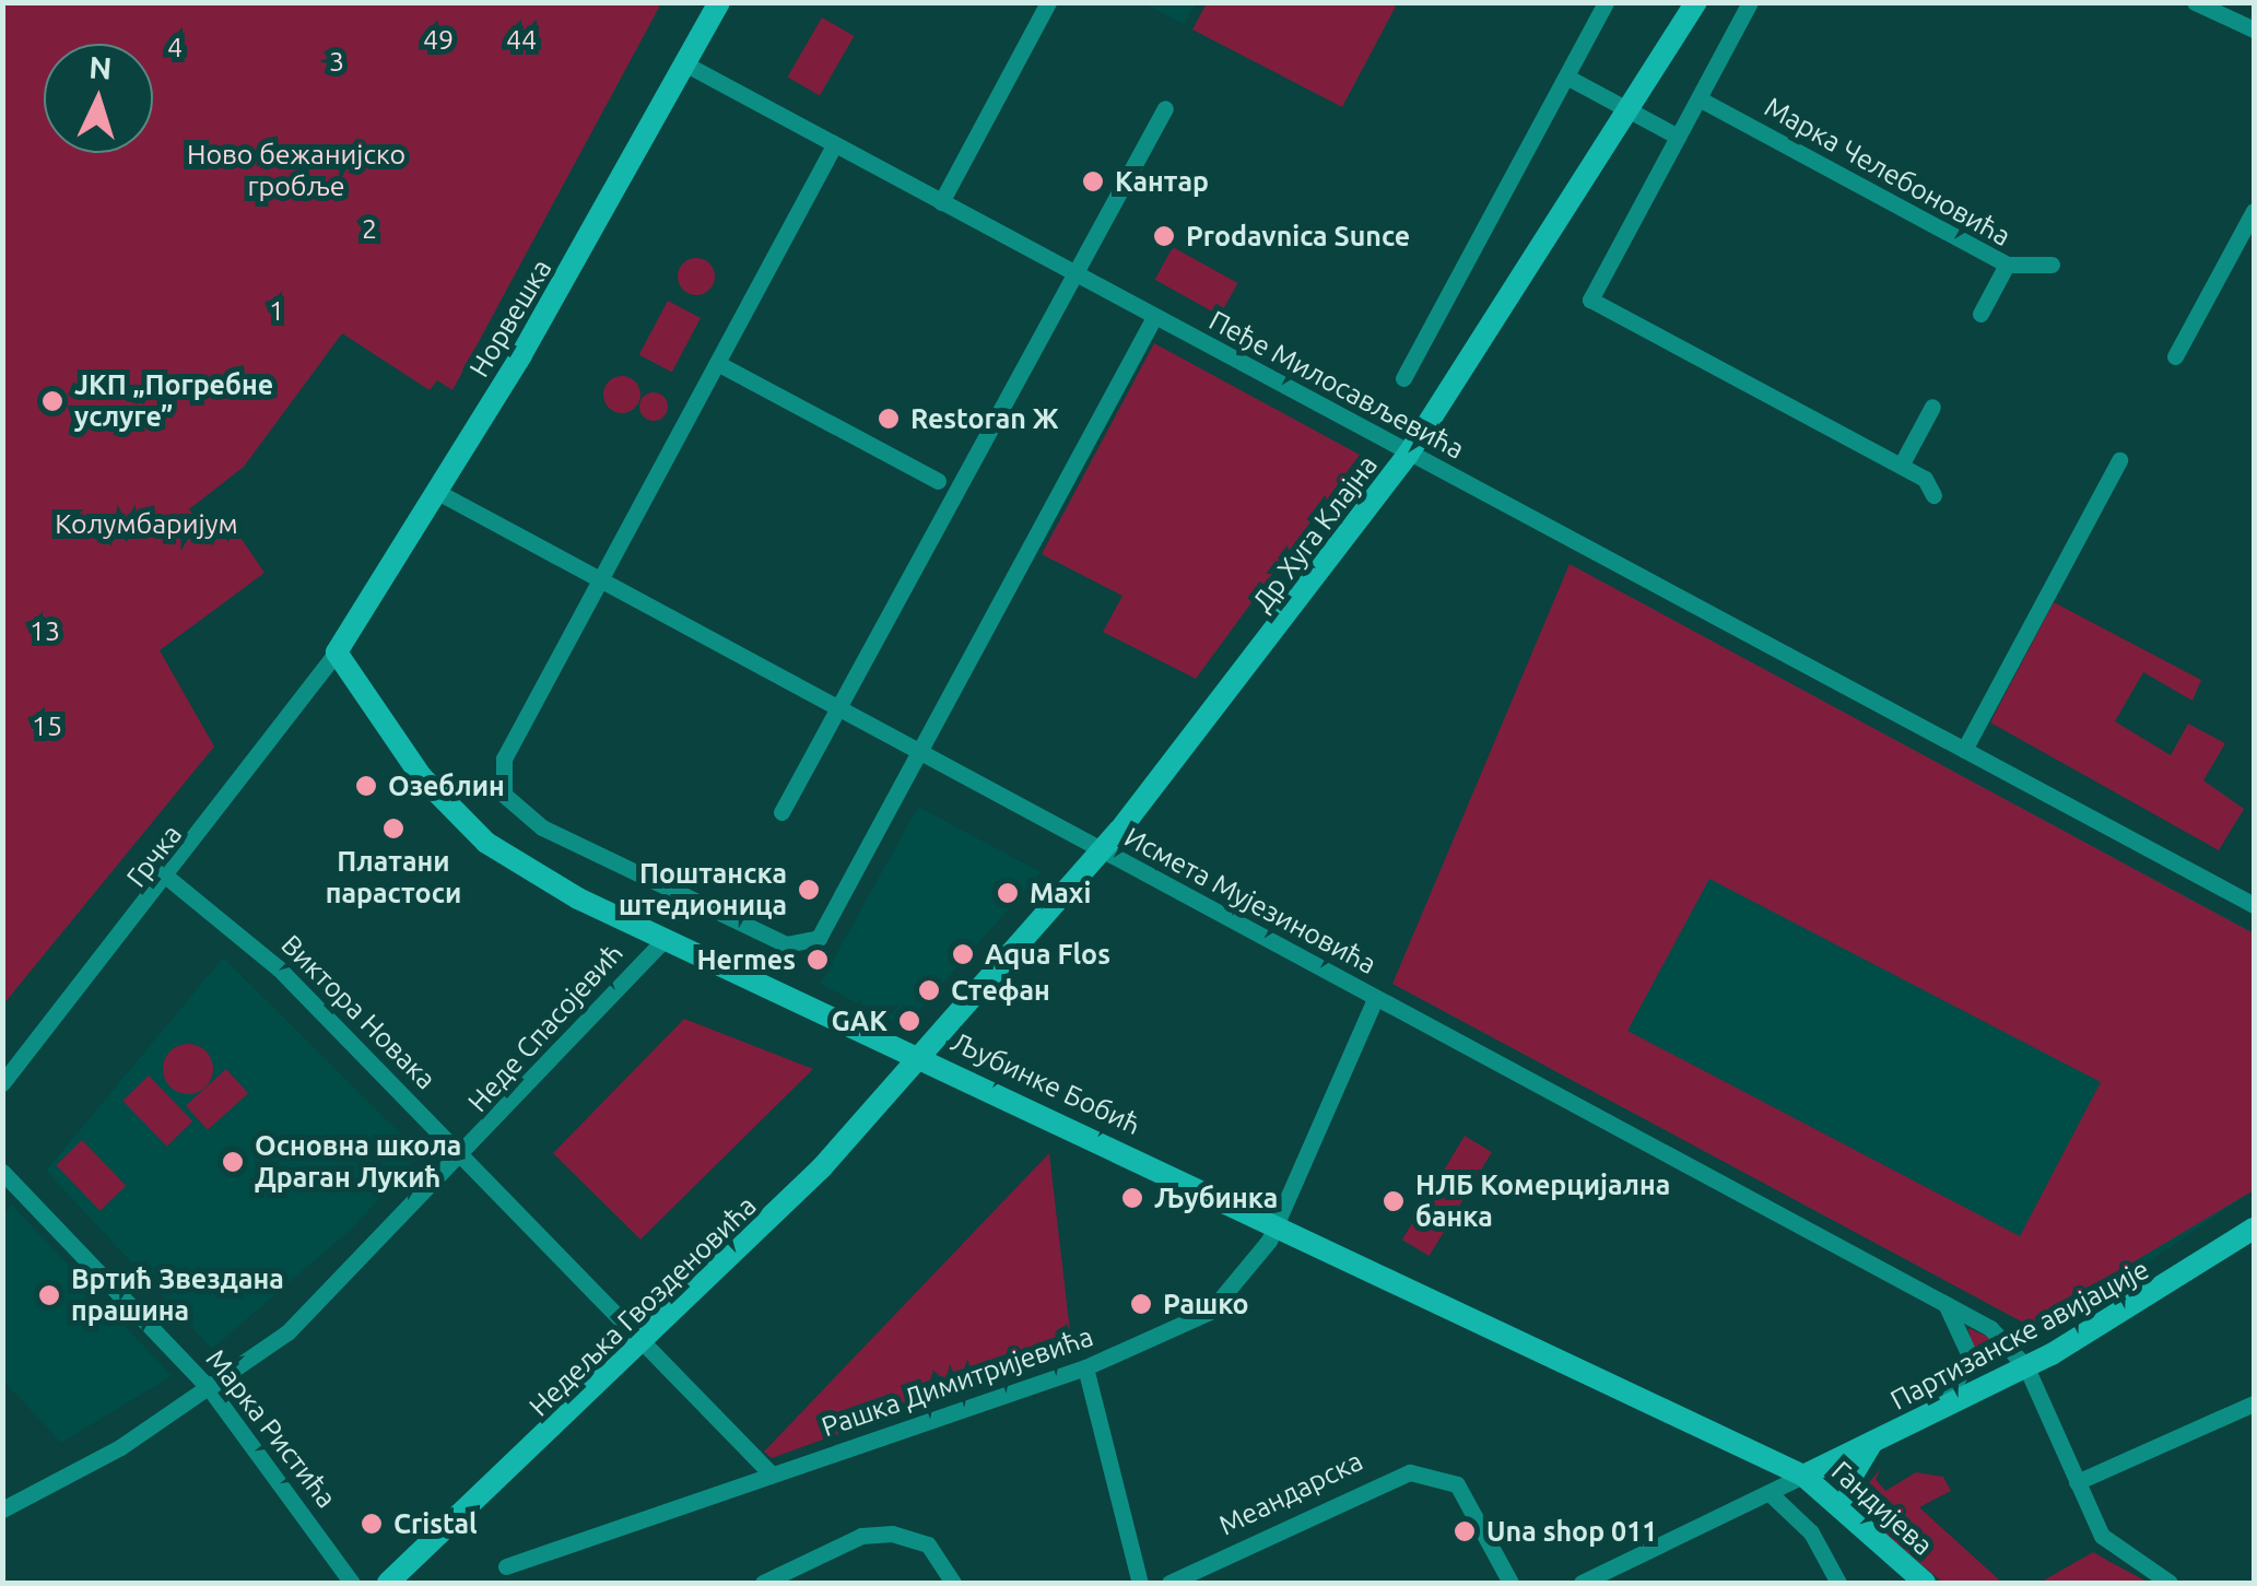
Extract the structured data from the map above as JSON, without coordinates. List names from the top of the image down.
{
  "streets": {
    "main road": [
      "Норвешка",
      "Др Хуга Клајна",
      "Љубинке Бобић",
      "Недељка Гвозденовића",
      "Партизанске авијације",
      "Гандијева"
    ],
    "street": [
      "Марка Челебоновића",
      "Пеђе Милосављевића",
      "Грчка",
      "Исмета Мујезиновића",
      "Виктора Новака",
      "Неде Спасојевић",
      "Рашка Димитријевића",
      "Марка Ристића",
      "Меандарска"
    ]
  },
  "crossings": [
    ["Норвешка", "Пеђе Милосављевића"],
    ["Норвешка", "Грчка"],
    ["Норвешка", "Исмета Мујезиновића"],
    ["Норвешка", "Љубинке Бобић"],
    ["Пеђе Милосављевића", "Др Хуга Клајна"],
    ["Др Хуга Клајна", "Исмета Мујезиновића"],
    ["Др Хуга Клајна", "Љубинке Бобић"],
    ["Др Хуга Клајна", "Недељка Гвозденовића"],
    ["Грчка", "Виктора Новака"],
    ["Грчка", "Љубинке Бобић"],
    ["Исмета Мујезиновића", "Партизанске авијације"],
    ["Исмета Мујезиновића", "Рашка Димитријевића"],
    ["Виктора Новака", "Неде Спасојевић"],
    ["Виктора Новака", "Недељка Гвозденовића"],
    ["Виктора Новака", "Рашка Димитријевића"],
    ["Неде Спасојевић", "Љубинке Бобић"],
    ["Неде Спасојевић", "Марка Ристића"],
    ["Љубинке Бобић", "Недељка Гвозденовића"],
    ["Љубинке Бобић", "Партизанске авијације"],
    ["Љубинке Бобић", "Рашка Димитријевића"],
    ["Љубинке Бобић", "Гандијева"],
    ["Партизанске авијације", "Гандијева"]
  ],
  "parks": [
    "49",
    "44",
    "4",
    "3",
    "Ново бежанијско гробље",
    "2",
    "1",
    "Колумбаријум",
    "13",
    "15"
  ],
  "places": [
    "Кантар",
    "Prodavnica Sunce",
    "ЈКП „Погребне услуге”",
    "Restoran Ж",
    "Озеблин",
    "Платани парастоси",
    "Поштанска штедионица",
    "Maxi",
    "Aqua Flos",
    "Hermes",
    "Стефан",
    "GAK",
    "Основна школа Драган Лукић",
    "Љубинка",
    "НЛБ Комерцијална банка",
    "Вртић Звездана прашина",
    "Рашко",
    "Cristal",
    "Una shop 011"
  ],
  "north": "top"
}
